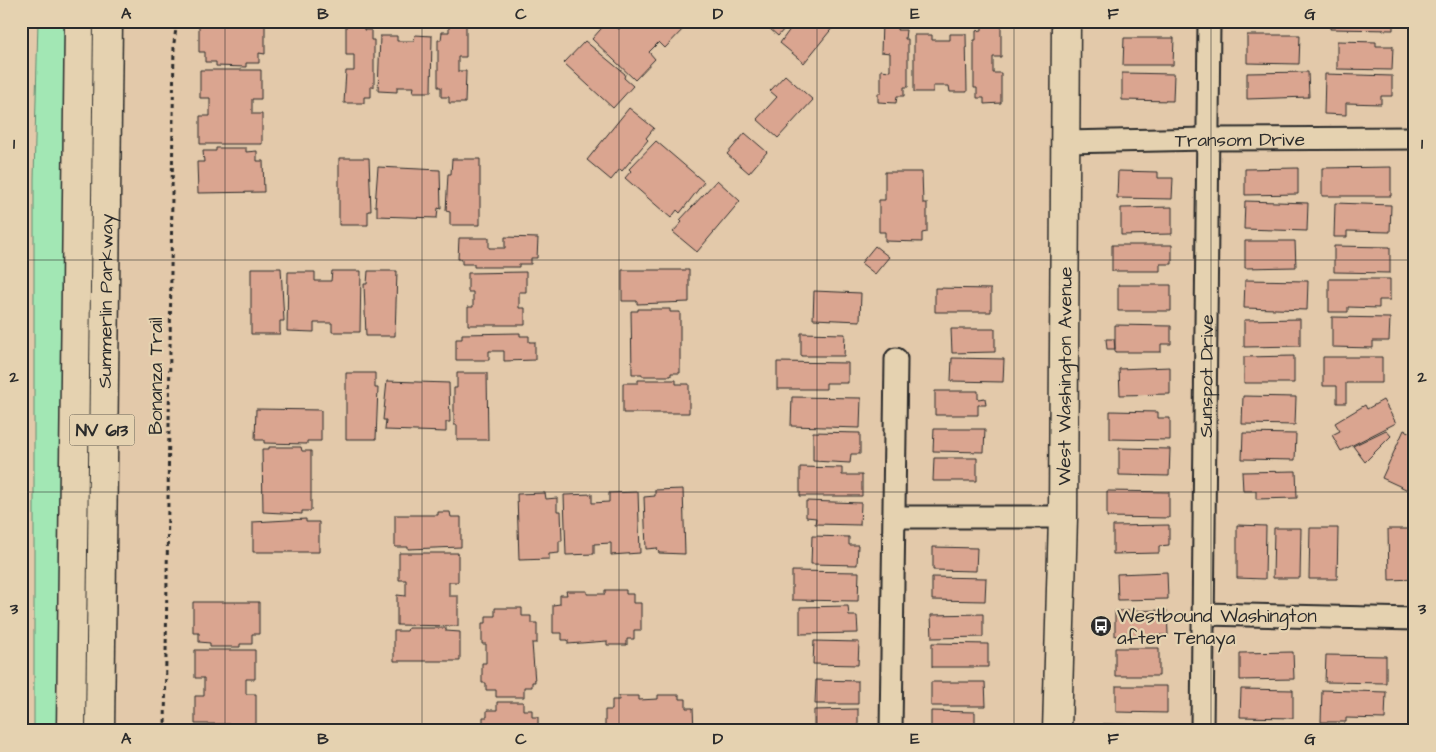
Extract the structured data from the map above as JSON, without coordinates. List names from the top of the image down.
{
  "streets": {
    "main road": ["Summerlin Parkway", "West Washington Avenue", "NV 613"],
    "street": ["Transom Drive", "Sunspot Drive"],
    "path": ["Bonanza Trail"]
  },
  "crossings": [
    ["Transom Drive", "West Washington Avenue"],
    ["Transom Drive", "Sunspot Drive"]
  ],
  "places": {
    "bus stop": ["Westbound Washington after Tenaya"]
  },
  "grid": {
    "columns": [
      "A",
      "B",
      "C",
      "D",
      "E",
      "F",
      "G"
    ],
    "rows": ["1", "2", "3"]
  }
}
